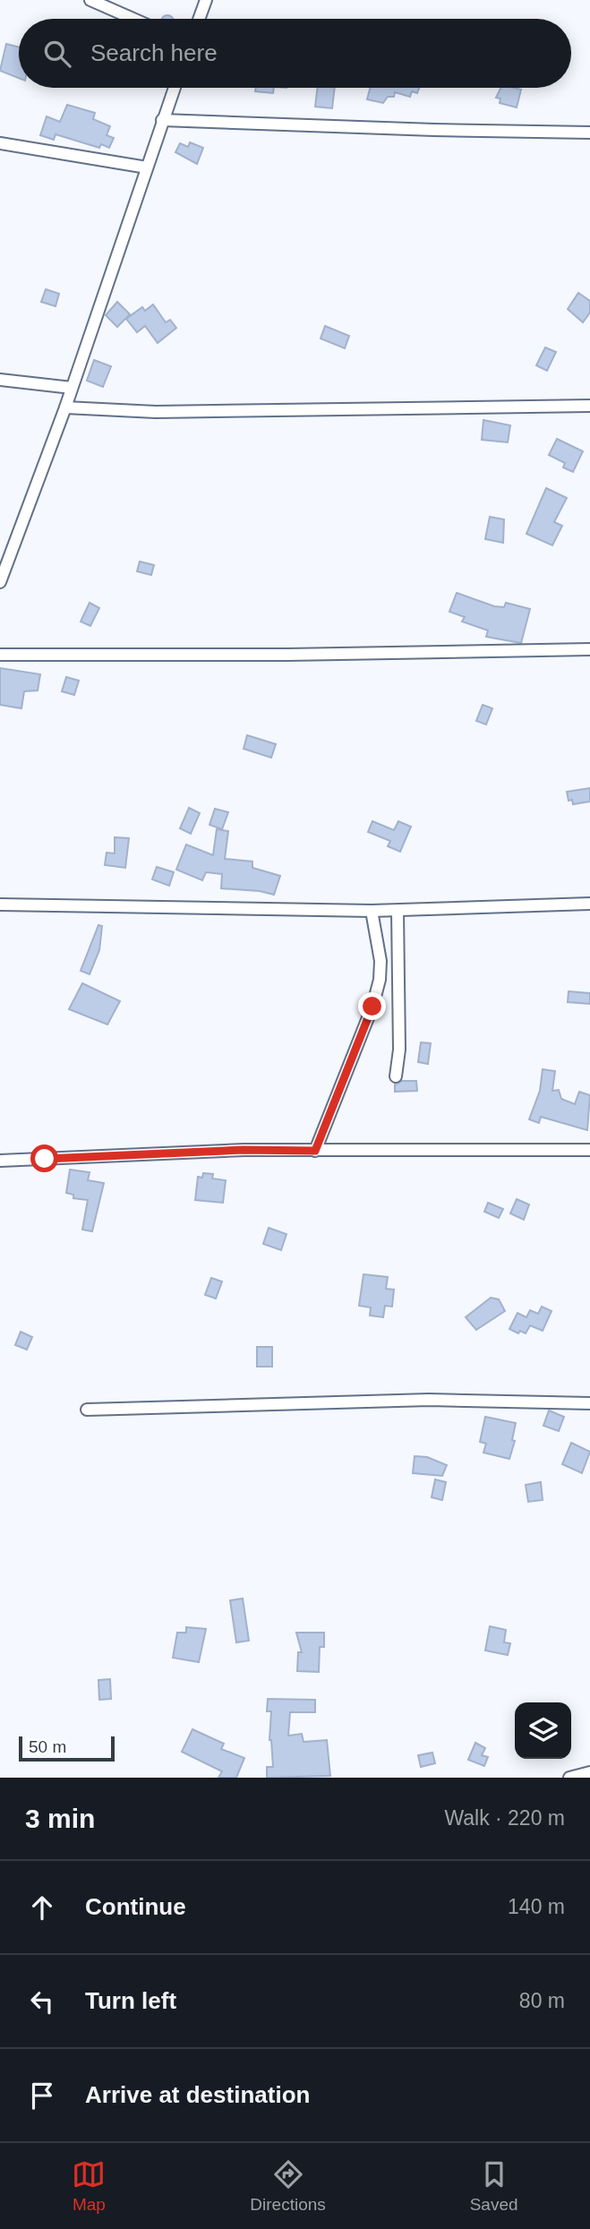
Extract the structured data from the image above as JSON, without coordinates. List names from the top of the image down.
{
  "scale_bar": "50 m",
  "page": {
    "search": "Search here",
    "scale": "50 m",
    "heading": ["3 min", "Walk · 220 m"],
    "list": [
      ["Continue", "140 m"],
      ["Turn left", "80 m"],
      "Arrive at destination"
    ],
    "nav": ["Map", "Directions", "Saved"]
  }
}
